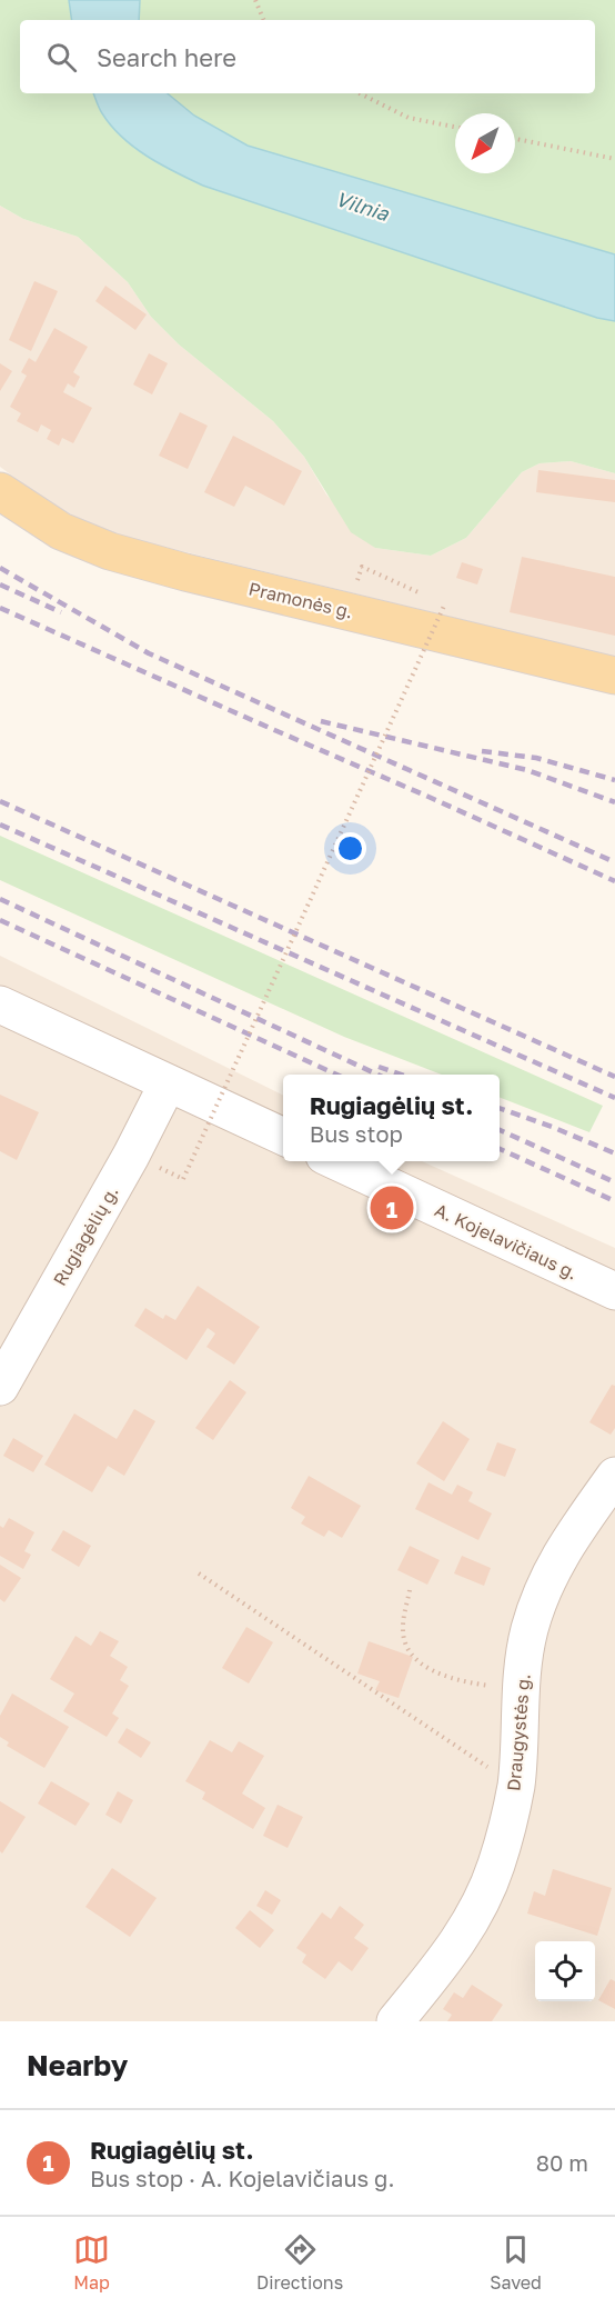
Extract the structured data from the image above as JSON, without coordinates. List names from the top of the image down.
{
  "streets": {
    "main road": ["Pramonės g."],
    "street": ["Rugiagėlių g.", "A. Kojelavičiaus g.", "Draugystės g."]
  },
  "water": ["Vilnia"],
  "north": "bottom left",
  "page": {
    "search": "Search here",
    "popup": ["Rugiagėlių st.", "Bus stop"],
    "pins": "1",
    "heading": "Nearby",
    "list": [
      {
        "mark": "1",
        "name": "Rugiagėlių st.",
        "note": "Bus stop · A. Kojelavičiaus g.",
        "value": "80 m"
      }
    ],
    "nav": ["Map", "Directions", "Saved"]
  }
}
